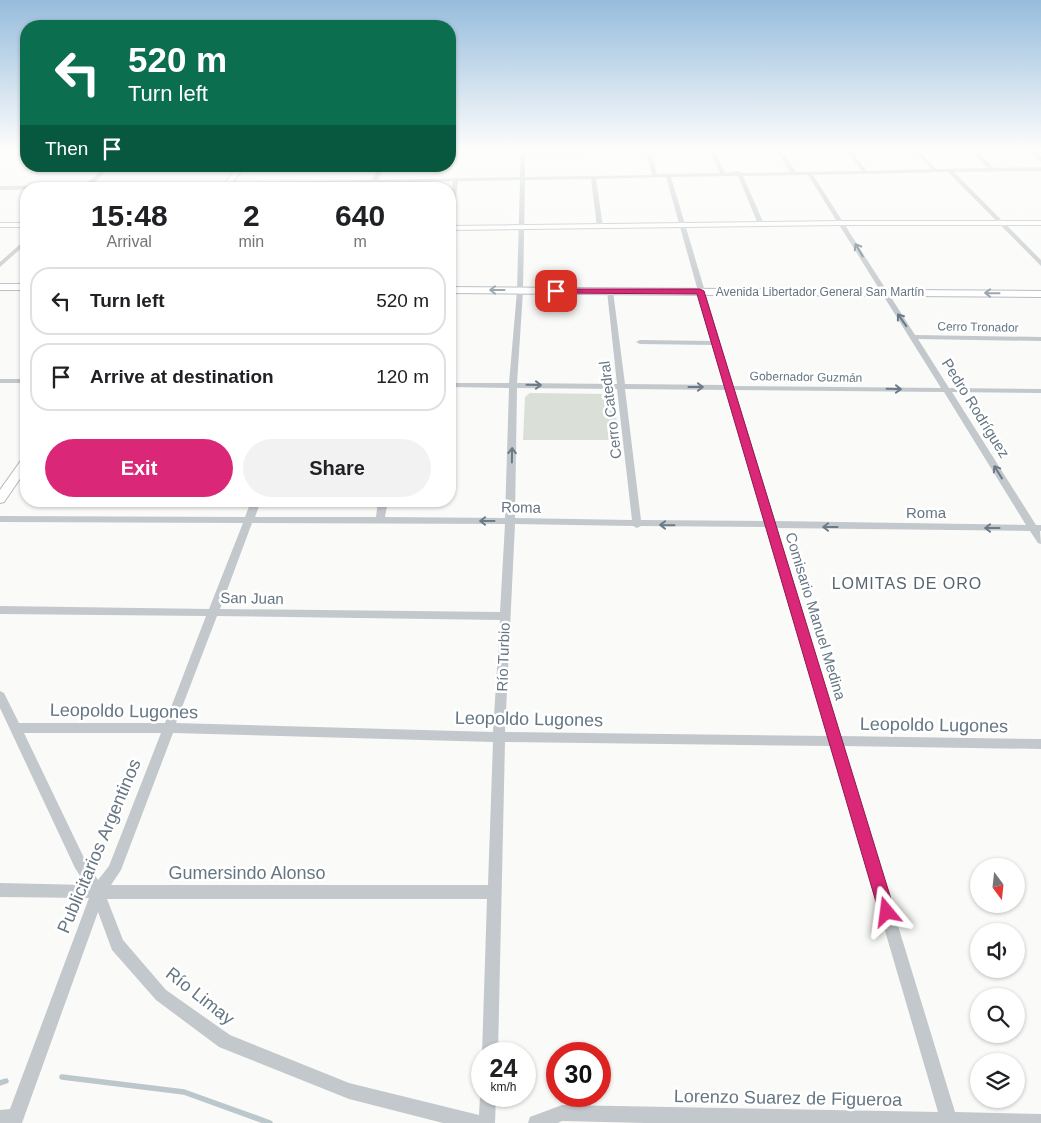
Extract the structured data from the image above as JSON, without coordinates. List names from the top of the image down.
{
  "streets": {
    "main road": ["Avenida Libertador General San Martín"],
    "street": [
      "Cerro Tronador",
      "Gobernador Guzmán",
      "Pedro Rodríguez",
      "Cerro Catedral",
      "Roma",
      "San Juan",
      "Comisario Manuel Medina",
      "Río Turbio",
      "Leopoldo Lugones",
      "Publicitarios Argentinos",
      "Gumersindo Alonso",
      "Río Limay",
      "Lorenzo Suarez de Figueroa"
    ]
  },
  "crossings": [
    ["Avenida Libertador General San Martín", "Pedro Rodríguez"],
    ["Avenida Libertador General San Martín", "Cerro Catedral"],
    ["Avenida Libertador General San Martín", "Comisario Manuel Medina"],
    ["Avenida Libertador General San Martín", "Río Turbio"],
    ["Cerro Tronador", "Pedro Rodríguez"],
    ["Gobernador Guzmán", "Pedro Rodríguez"],
    ["Gobernador Guzmán", "Cerro Catedral"],
    ["Gobernador Guzmán", "Comisario Manuel Medina"],
    ["Gobernador Guzmán", "Río Turbio"],
    ["Pedro Rodríguez", "Roma"],
    ["Cerro Catedral", "Roma"],
    ["Roma", "Comisario Manuel Medina"],
    ["Roma", "Río Turbio"],
    ["Roma", "Publicitarios Argentinos"],
    ["San Juan", "Río Turbio"],
    ["San Juan", "Publicitarios Argentinos"],
    ["Comisario Manuel Medina", "Leopoldo Lugones"],
    ["Comisario Manuel Medina", "Lorenzo Suarez de Figueroa"],
    ["Río Turbio", "Leopoldo Lugones"],
    ["Río Turbio", "Gumersindo Alonso"],
    ["Leopoldo Lugones", "Publicitarios Argentinos"],
    ["Leopoldo Lugones", "Río Limay"],
    ["Publicitarios Argentinos", "Gumersindo Alonso"],
    ["Publicitarios Argentinos", "Río Limay"],
    ["Gumersindo Alonso", "Río Limay"]
  ],
  "one_way": ["Gobernador Guzmán", "Pedro Rodríguez", "Roma"],
  "districts": ["LOMITAS DE ORO"],
  "north": "bottom",
  "page": {
    "turn": ["520 m", "Turn left"],
    "then": "Then",
    "eta": [
      "15:48",
      "Arrival",
      "2",
      "min",
      "640",
      "m"
    ],
    "list": [
      {
        "name": "Turn left",
        "value": "520 m"
      },
      {
        "name": "Arrive at destination",
        "value": "120 m"
      }
    ],
    "buttons": ["Exit", "Share"],
    "speed": "24 km/h",
    "limit": "30"
  }
}
